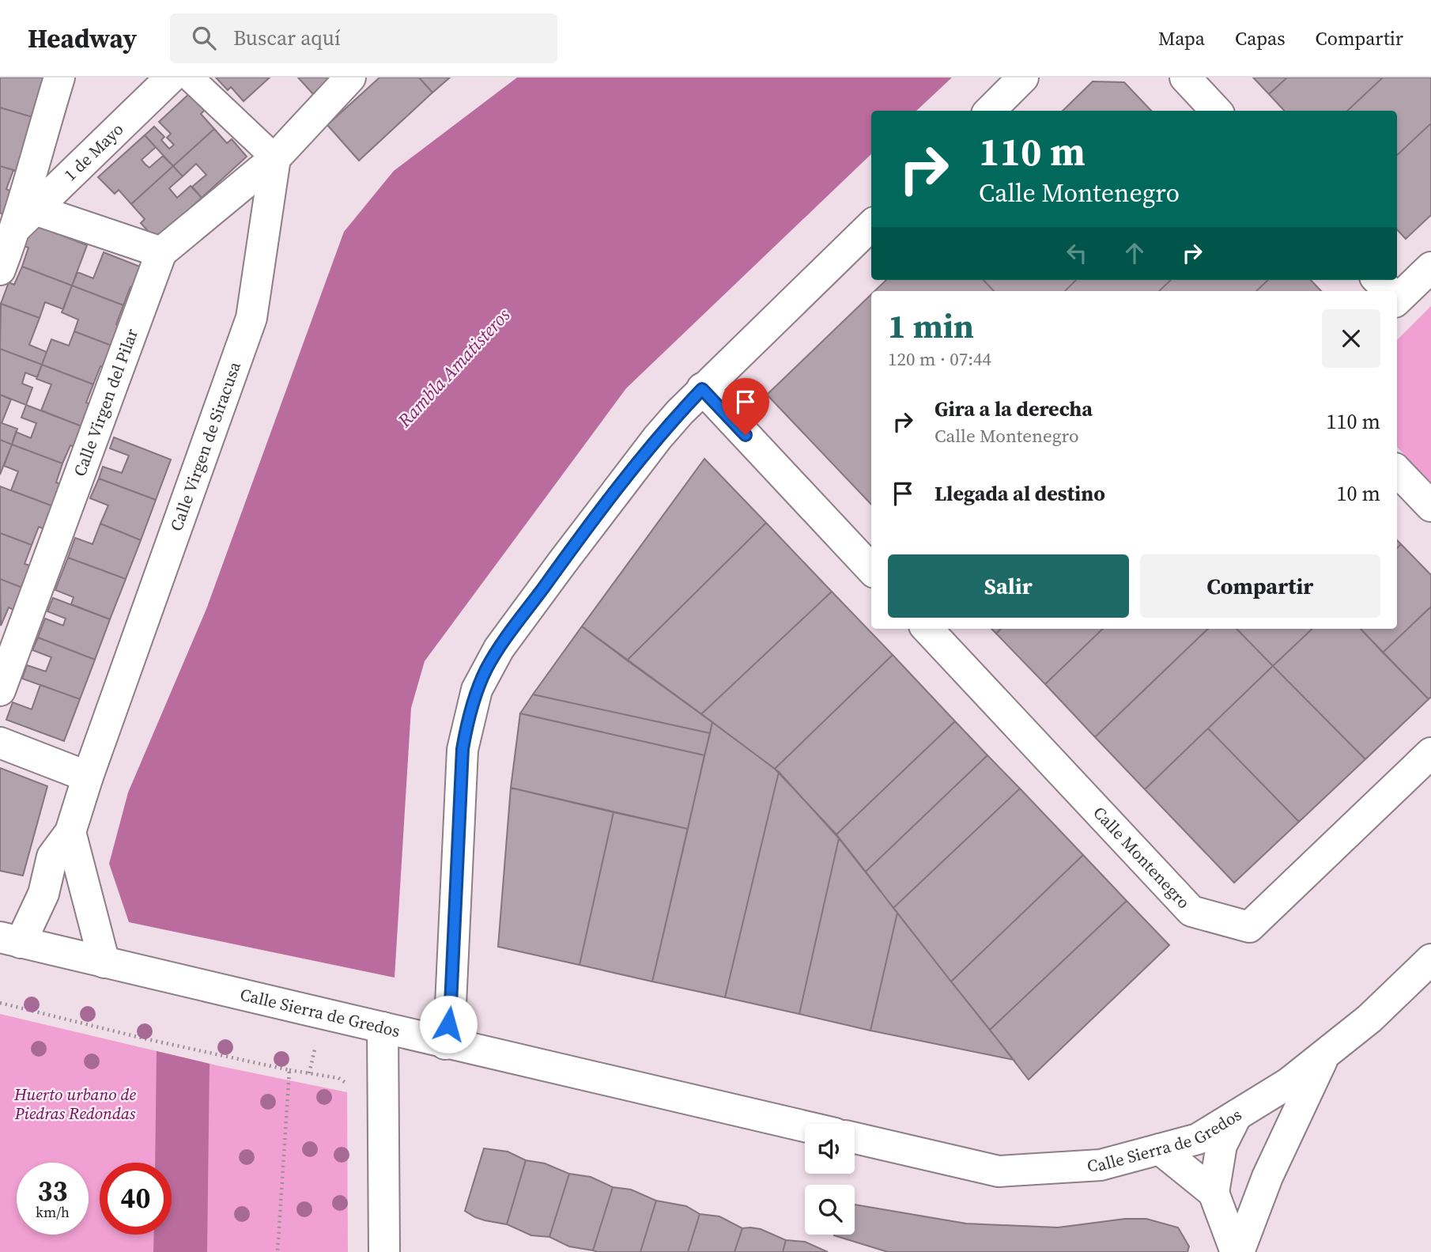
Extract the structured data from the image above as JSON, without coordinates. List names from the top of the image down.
{
  "streets": {
    "street": [
      "1 de Mayo",
      "Calle Virgen del Pilar",
      "Calle Virgen de Siracusa",
      "Calle Montenegro",
      "Calle Sierra de Gredos"
    ]
  },
  "crossings": [
    ["Calle Virgen de Siracusa", "Calle Sierra de Gredos"]
  ],
  "water": ["Rambla Amatisteros"],
  "parks": ["Huerto urbano de Piedras Redondas"],
  "page": {
    "header": "Headway",
    "search": "Buscar aquí",
    "nav": ["Mapa", "Capas", "Compartir"],
    "turn": ["110 m", "Calle Montenegro"],
    "heading": ["1 min", "120 m · 07:44"],
    "list": [
      {
        "name": "Gira a la derecha",
        "note": "Calle Montenegro",
        "value": "110 m"
      },
      {
        "name": "Llegada al destino",
        "value": "10 m"
      }
    ],
    "buttons": ["Salir", "Compartir"],
    "speed": "33 km/h",
    "limit": "40"
  }
}
